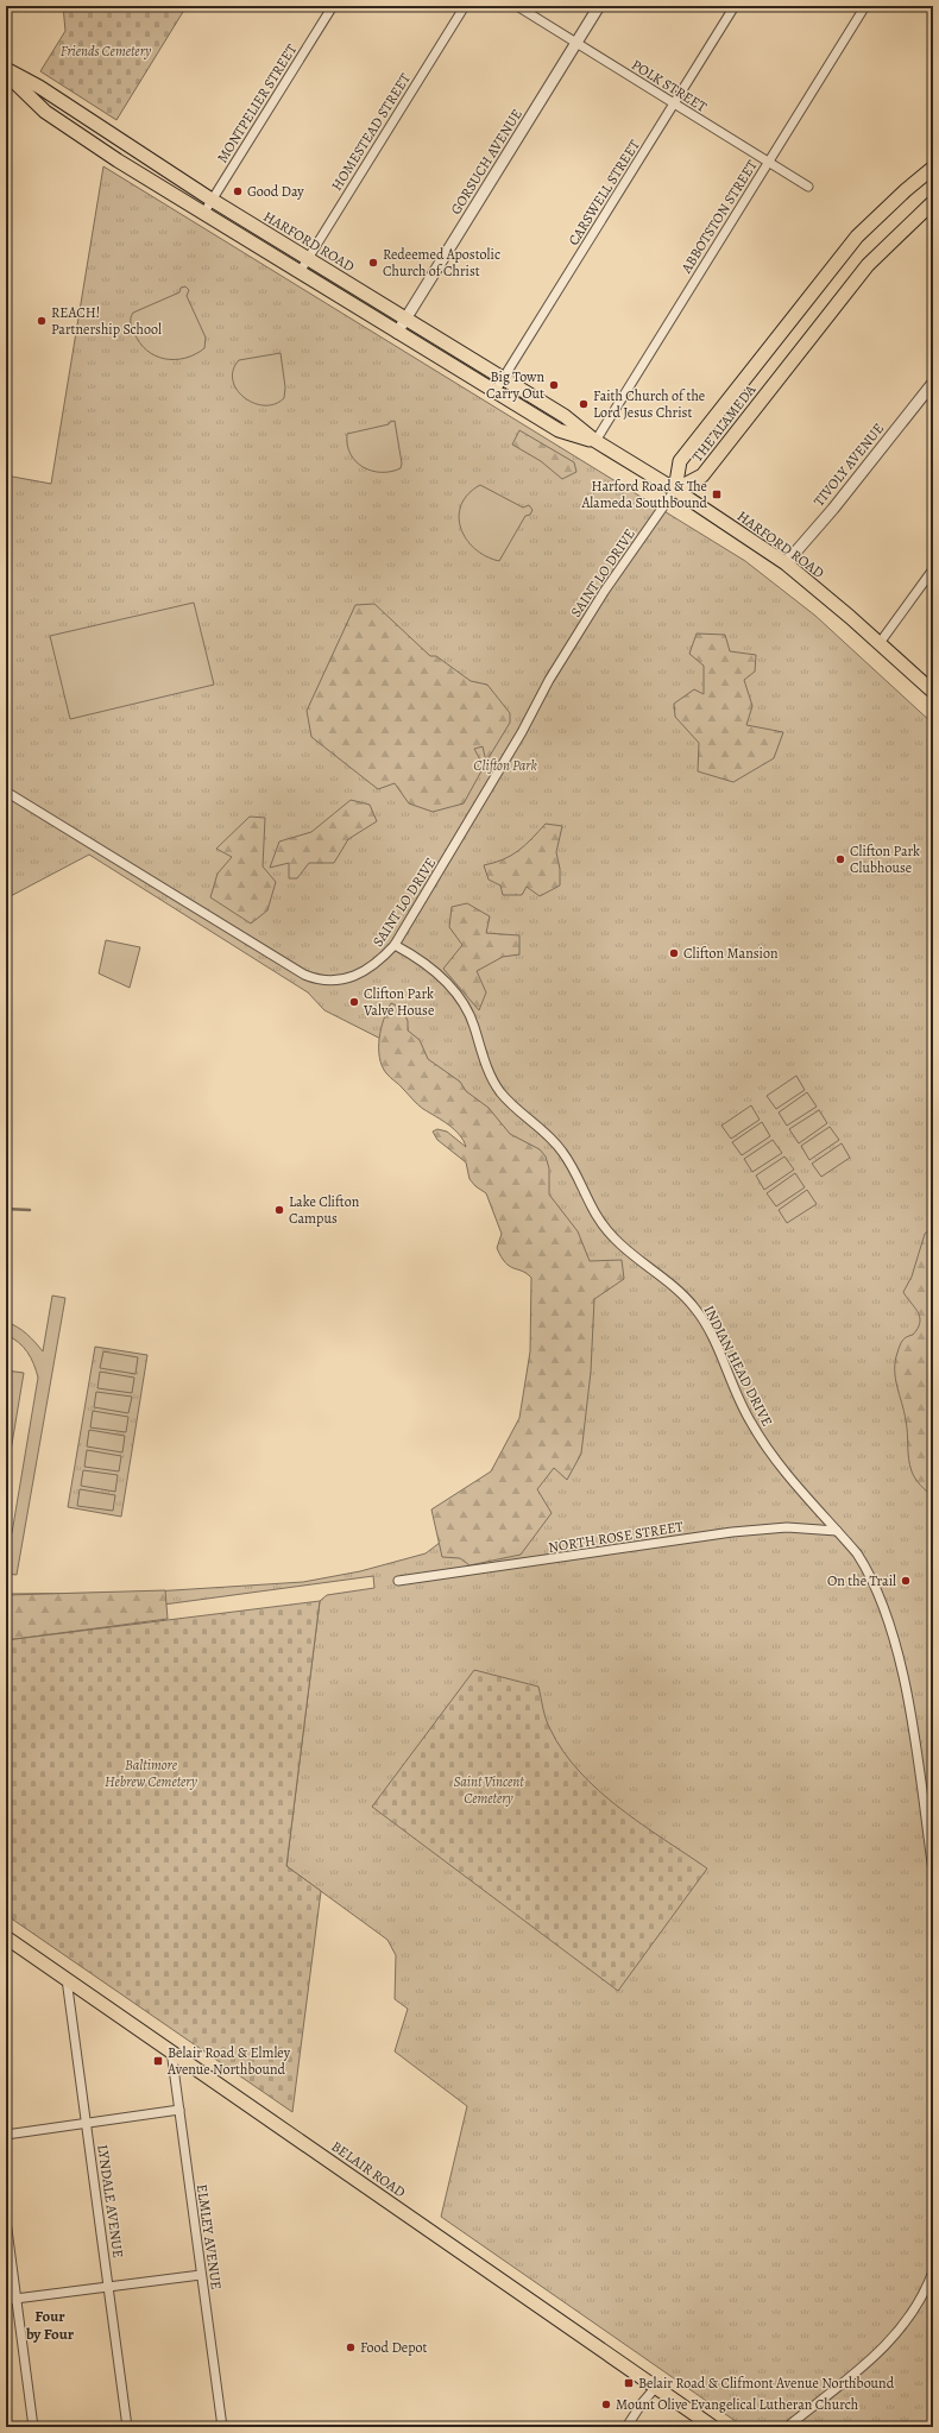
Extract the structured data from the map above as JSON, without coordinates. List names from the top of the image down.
{
  "streets": {
    "main road": ["HARFORD ROAD", "THE ALAMEDA", "BELAIR ROAD"],
    "street": [
      "POLK STREET",
      "MONTPELIER STREET",
      "HOMESTEAD STREET",
      "GORSUCH AVENUE",
      "CARSWELL STREET",
      "ABBOTSTON STREET",
      "TIVOLY AVENUE",
      "SAINT LO DRIVE",
      "INDIAN HEAD DRIVE",
      "NORTH ROSE STREET",
      "LYNDALE AVENUE",
      "ELMLEY AVENUE"
    ]
  },
  "crossings": [
    ["POLK STREET", "GORSUCH AVENUE"],
    ["POLK STREET", "CARSWELL STREET"],
    ["POLK STREET", "ABBOTSTON STREET"],
    ["MONTPELIER STREET", "HARFORD ROAD"],
    ["HOMESTEAD STREET", "HARFORD ROAD"],
    ["GORSUCH AVENUE", "HARFORD ROAD"],
    ["CARSWELL STREET", "HARFORD ROAD"],
    ["ABBOTSTON STREET", "HARFORD ROAD"],
    ["HARFORD ROAD", "THE ALAMEDA"],
    ["HARFORD ROAD", "TIVOLY AVENUE"],
    ["HARFORD ROAD", "SAINT LO DRIVE"],
    ["THE ALAMEDA", "SAINT LO DRIVE"],
    ["SAINT LO DRIVE", "INDIAN HEAD DRIVE"],
    ["INDIAN HEAD DRIVE", "NORTH ROSE STREET"],
    ["BELAIR ROAD", "LYNDALE AVENUE"],
    ["BELAIR ROAD", "ELMLEY AVENUE"]
  ],
  "districts": ["Four by Four"],
  "parks": [
    "Friends Cemetery",
    "Clifton Park",
    "Baltimore Hebrew Cemetery",
    "Saint Vincent Cemetery"
  ],
  "places": {
    "other": [
      "Good Day",
      "Redeemed Apostolic Church of Christ",
      "REACH! Partnership School",
      "Big Town Carry Out",
      "Faith Church of the Lord Jesus Christ",
      "Clifton Park Clubhouse",
      "Clifton Mansion",
      "Clifton Park Valve House",
      "Lake Clifton Campus",
      "On the Trail",
      "Food Depot",
      "Mount Olive Evangelical Lutheran Church"
    ],
    "transit": ["Harford Road & The Alameda Southbound", "Belair Road & Elmley Avenue Northbound", "Belair Road & Clifmont Avenue Northbound"]
  }
}
